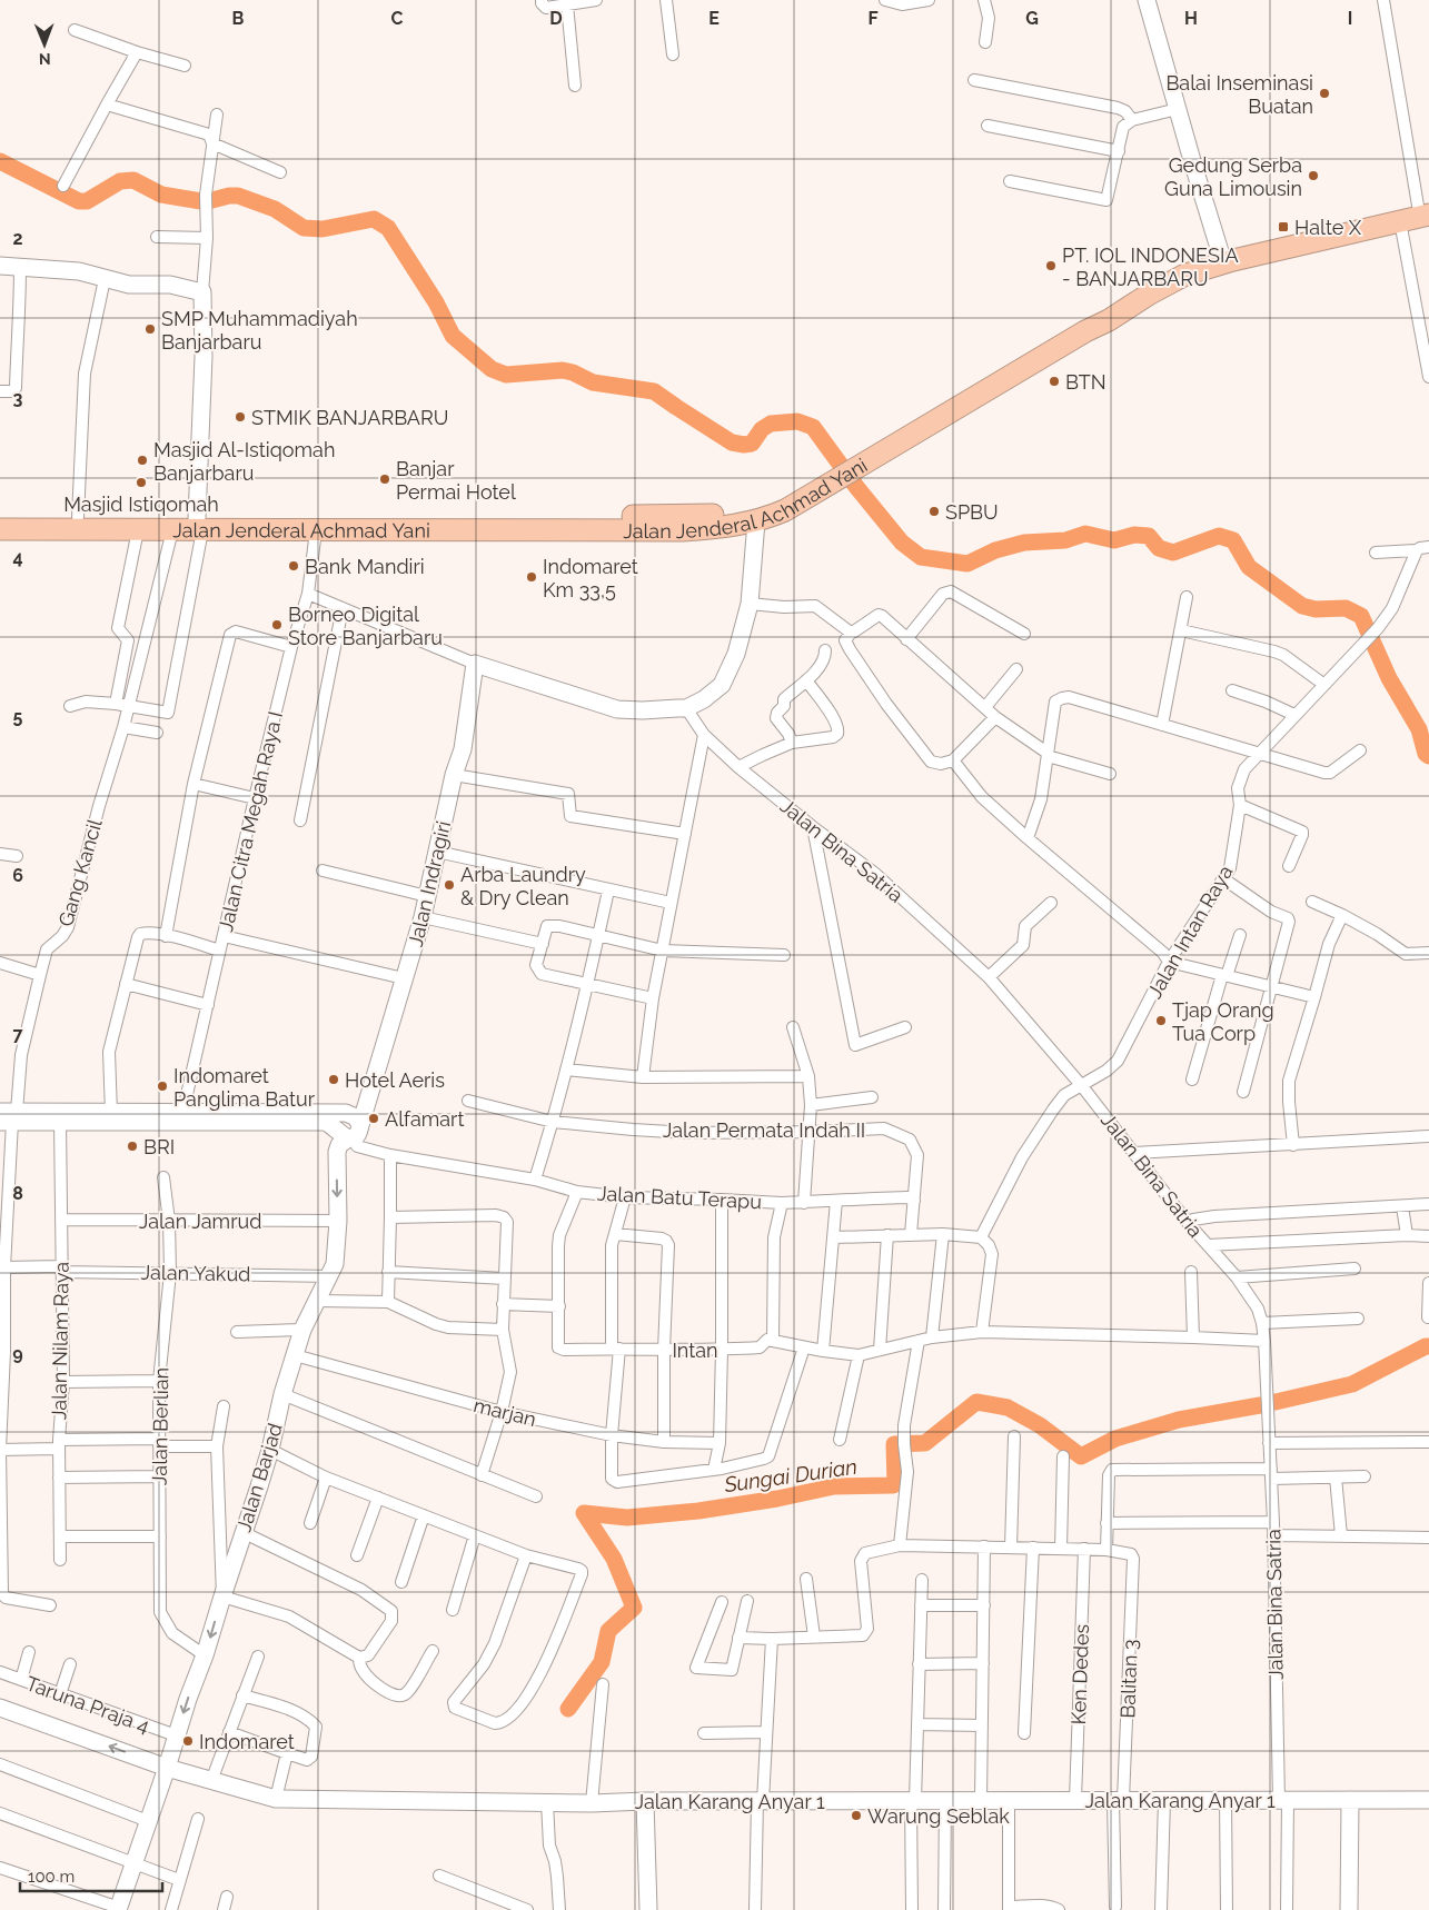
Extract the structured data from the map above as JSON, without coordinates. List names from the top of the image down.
{
  "streets": {
    "highway": ["Jalan Jenderal Achmad Yani"],
    "main road": ["Jalan Indragiri", "Jalan Barjad", "Jalan Karang Anyar 1"],
    "street": [
      "Jalan Citra Megah Raya I",
      "Jalan Bina Satria",
      "Gang Kancil",
      "Jalan Intan Raya",
      "Jalan Permata Indah II",
      "Jalan Batu Terapu",
      "Jalan Jamrud",
      "Jalan Yakud",
      "Jalan Nilam Raya",
      "Intan",
      "marjan",
      "Jalan Berlian",
      "Ken Dedes",
      "Balitan 3",
      "Taruna Praja 4"
    ]
  },
  "crossings": [
    ["Jalan Jenderal Achmad Yani", "Jalan Citra Megah Raya I"],
    ["Jalan Jenderal Achmad Yani", "Gang Kancil"],
    ["Jalan Bina Satria", "Jalan Intan Raya"],
    ["Jalan Bina Satria", "Jalan Karang Anyar 1"],
    ["Gang Kancil", "Jalan Yakud"],
    ["Jalan Indragiri", "Jalan Batu Terapu"],
    ["Jalan Indragiri", "Jalan Jamrud"],
    ["Jalan Indragiri", "Jalan Barjad"],
    ["Jalan Permata Indah II", "Jalan Batu Terapu"],
    ["Jalan Batu Terapu", "Intan"],
    ["Jalan Jamrud", "Jalan Nilam Raya"],
    ["Jalan Jamrud", "Jalan Berlian"],
    ["Jalan Jamrud", "Jalan Barjad"],
    ["Jalan Yakud", "Jalan Nilam Raya"],
    ["Jalan Yakud", "Jalan Berlian"],
    ["Jalan Yakud", "Jalan Barjad"],
    ["marjan", "Jalan Barjad"],
    ["Jalan Berlian", "Jalan Barjad"],
    ["Jalan Barjad", "Taruna Praja 4"],
    ["Jalan Barjad", "Jalan Karang Anyar 1"],
    ["Ken Dedes", "Jalan Karang Anyar 1"],
    ["Balitan 3", "Jalan Karang Anyar 1"]
  ],
  "water": ["Sungai Durian"],
  "places": {
    "other": [
      "Balai Inseminasi Buatan",
      "Gedung Serba Guna Limousin",
      "PT. IOL INDONESIA - BANJARBARU",
      "SMP Muhammadiyah Banjarbaru",
      "BTN",
      "STMIK BANJARBARU",
      "Masjid Al-Istiqomah Banjarbaru",
      "Banjar Permai Hotel",
      "Masjid Istiqomah",
      "SPBU",
      "Bank Mandiri",
      "Indomaret Km 33,5",
      "Borneo Digital Store Banjarbaru",
      "Arba Laundry & Dry Clean",
      "Tjap Orang Tua Corp",
      "Hotel Aeris",
      "Indomaret Panglima Batur",
      "Alfamart",
      "BRI",
      "Indomaret",
      "Warung Seblak"
    ],
    "transit": ["Halte X"]
  },
  "scale_bar": "100 m",
  "north": "bottom",
  "grid": {
    "columns": [
      "B",
      "C",
      "D",
      "E",
      "F",
      "G",
      "H",
      "I"
    ],
    "rows": [
      "2",
      "3",
      "4",
      "5",
      "6",
      "7",
      "8",
      "9"
    ]
  }
}
